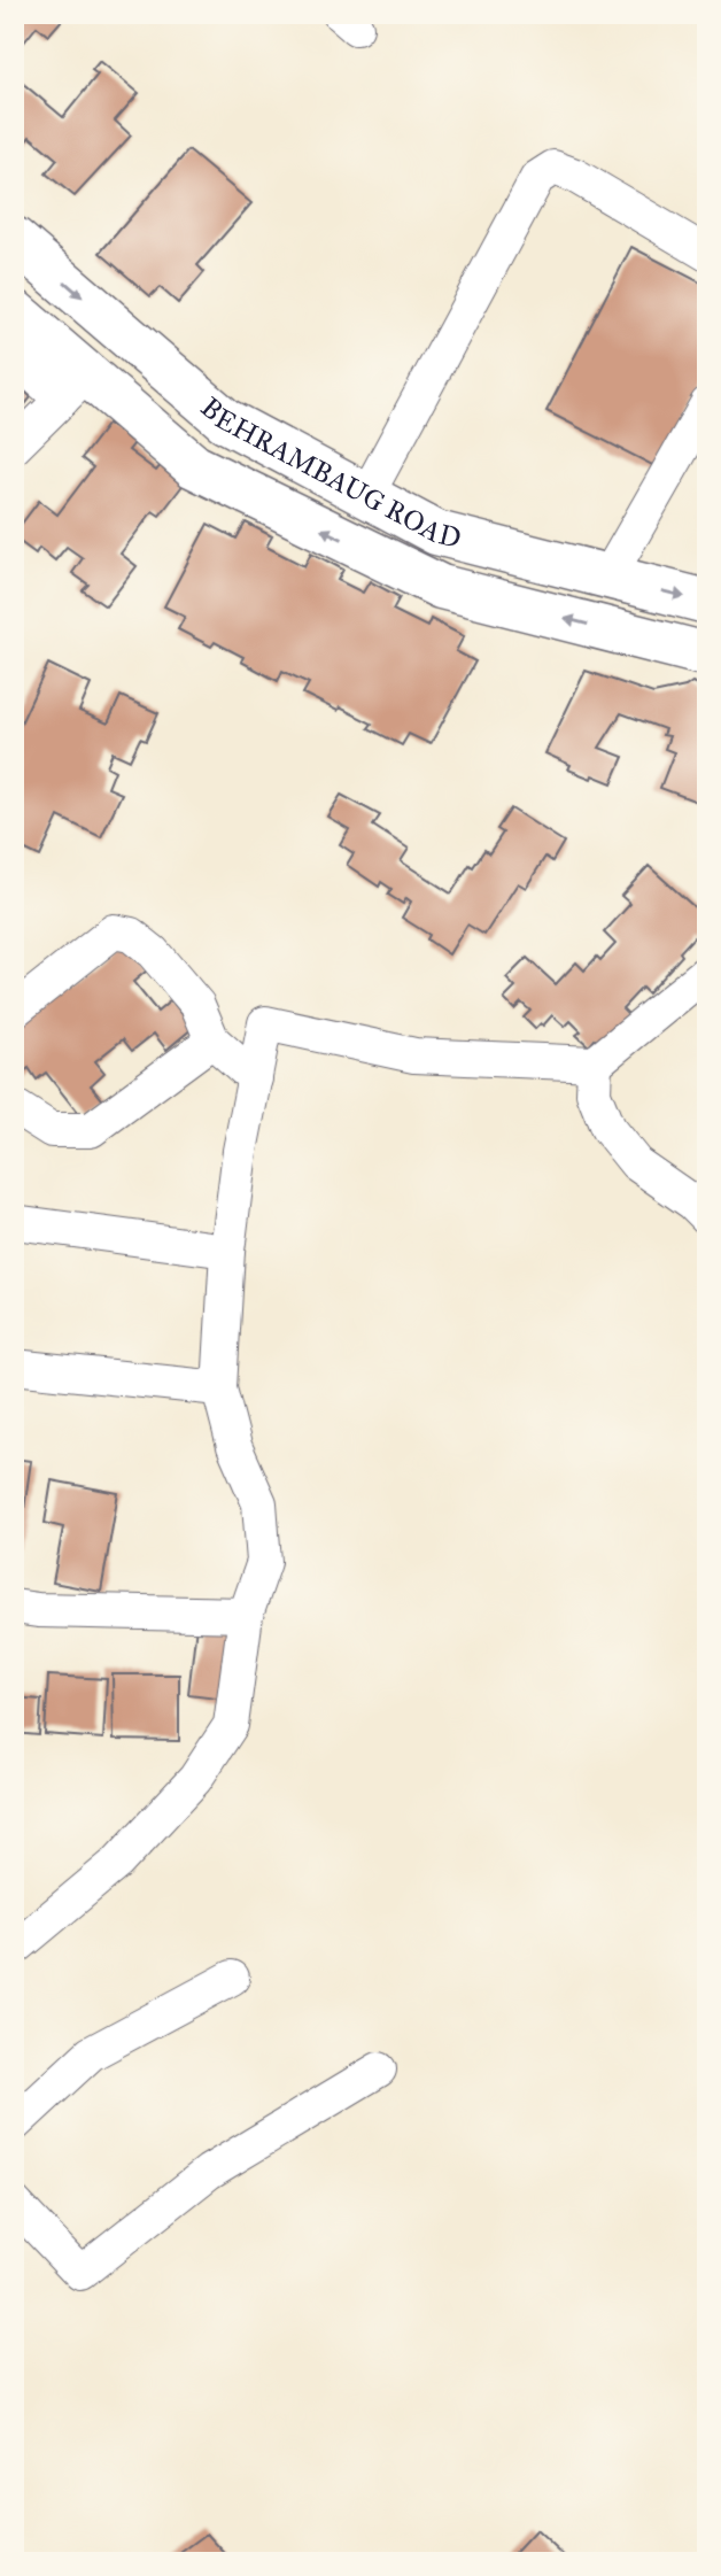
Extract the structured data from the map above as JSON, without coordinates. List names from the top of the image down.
{
  "streets": {
    "main road": ["BEHRAMBAUG ROAD"]
  }
}
